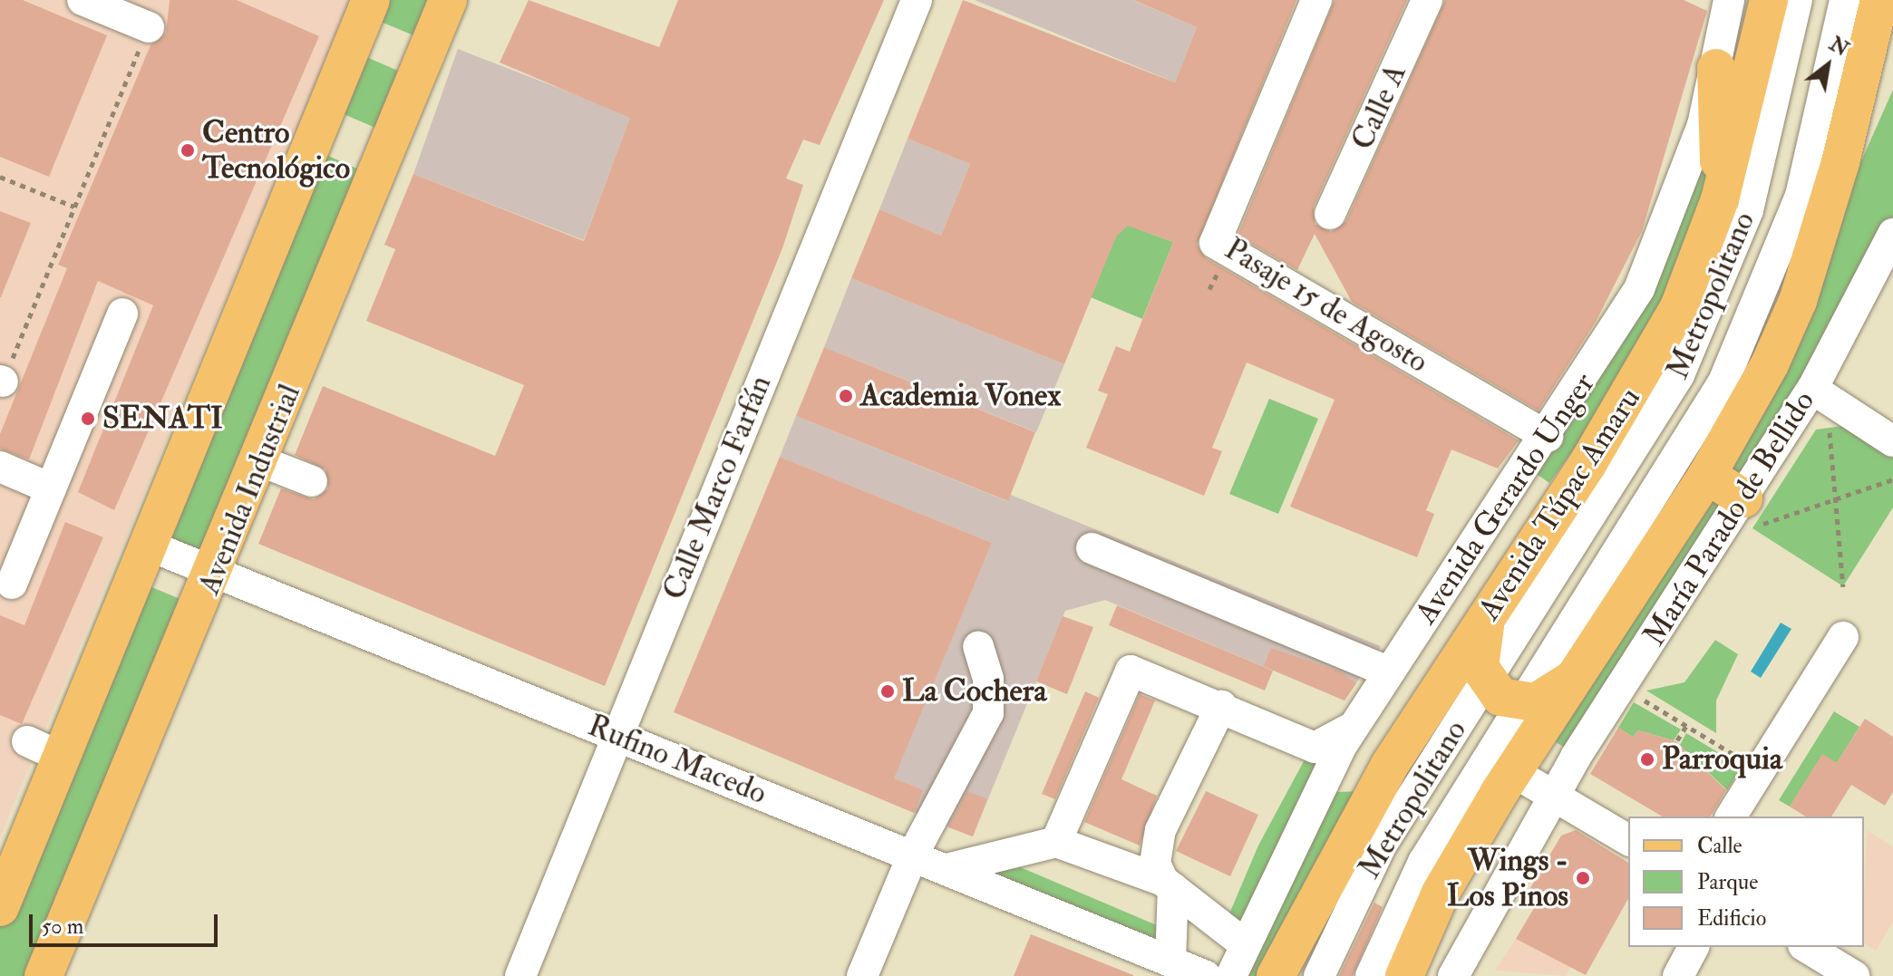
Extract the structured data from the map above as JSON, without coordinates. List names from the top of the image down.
{
  "streets": {
    "main road": ["Avenida Industrial", "Avenida Túpac Amaru"],
    "street": [
      "Calle A",
      "Metropolitano",
      "Pasaje 15 de Agosto",
      "Calle Marco Farfán",
      "Avenida Gerardo Unger",
      "María Parado de Bellido",
      "Rufino Macedo"
    ]
  },
  "crossings": [
    ["Metropolitano", "Avenida Túpac Amaru"],
    ["Pasaje 15 de Agosto", "Avenida Gerardo Unger"],
    ["Calle Marco Farfán", "Rufino Macedo"],
    ["Avenida Industrial", "Rufino Macedo"]
  ],
  "places": [
    "Centro Tecnológico",
    "Academia Vonex",
    "SENATI",
    "La Cochera",
    "Parroquia",
    "Wings - Los Pinos"
  ],
  "legend": ["Calle", "Parque", "Edificio"],
  "scale_bar": "50 m",
  "north": "top right"
}
